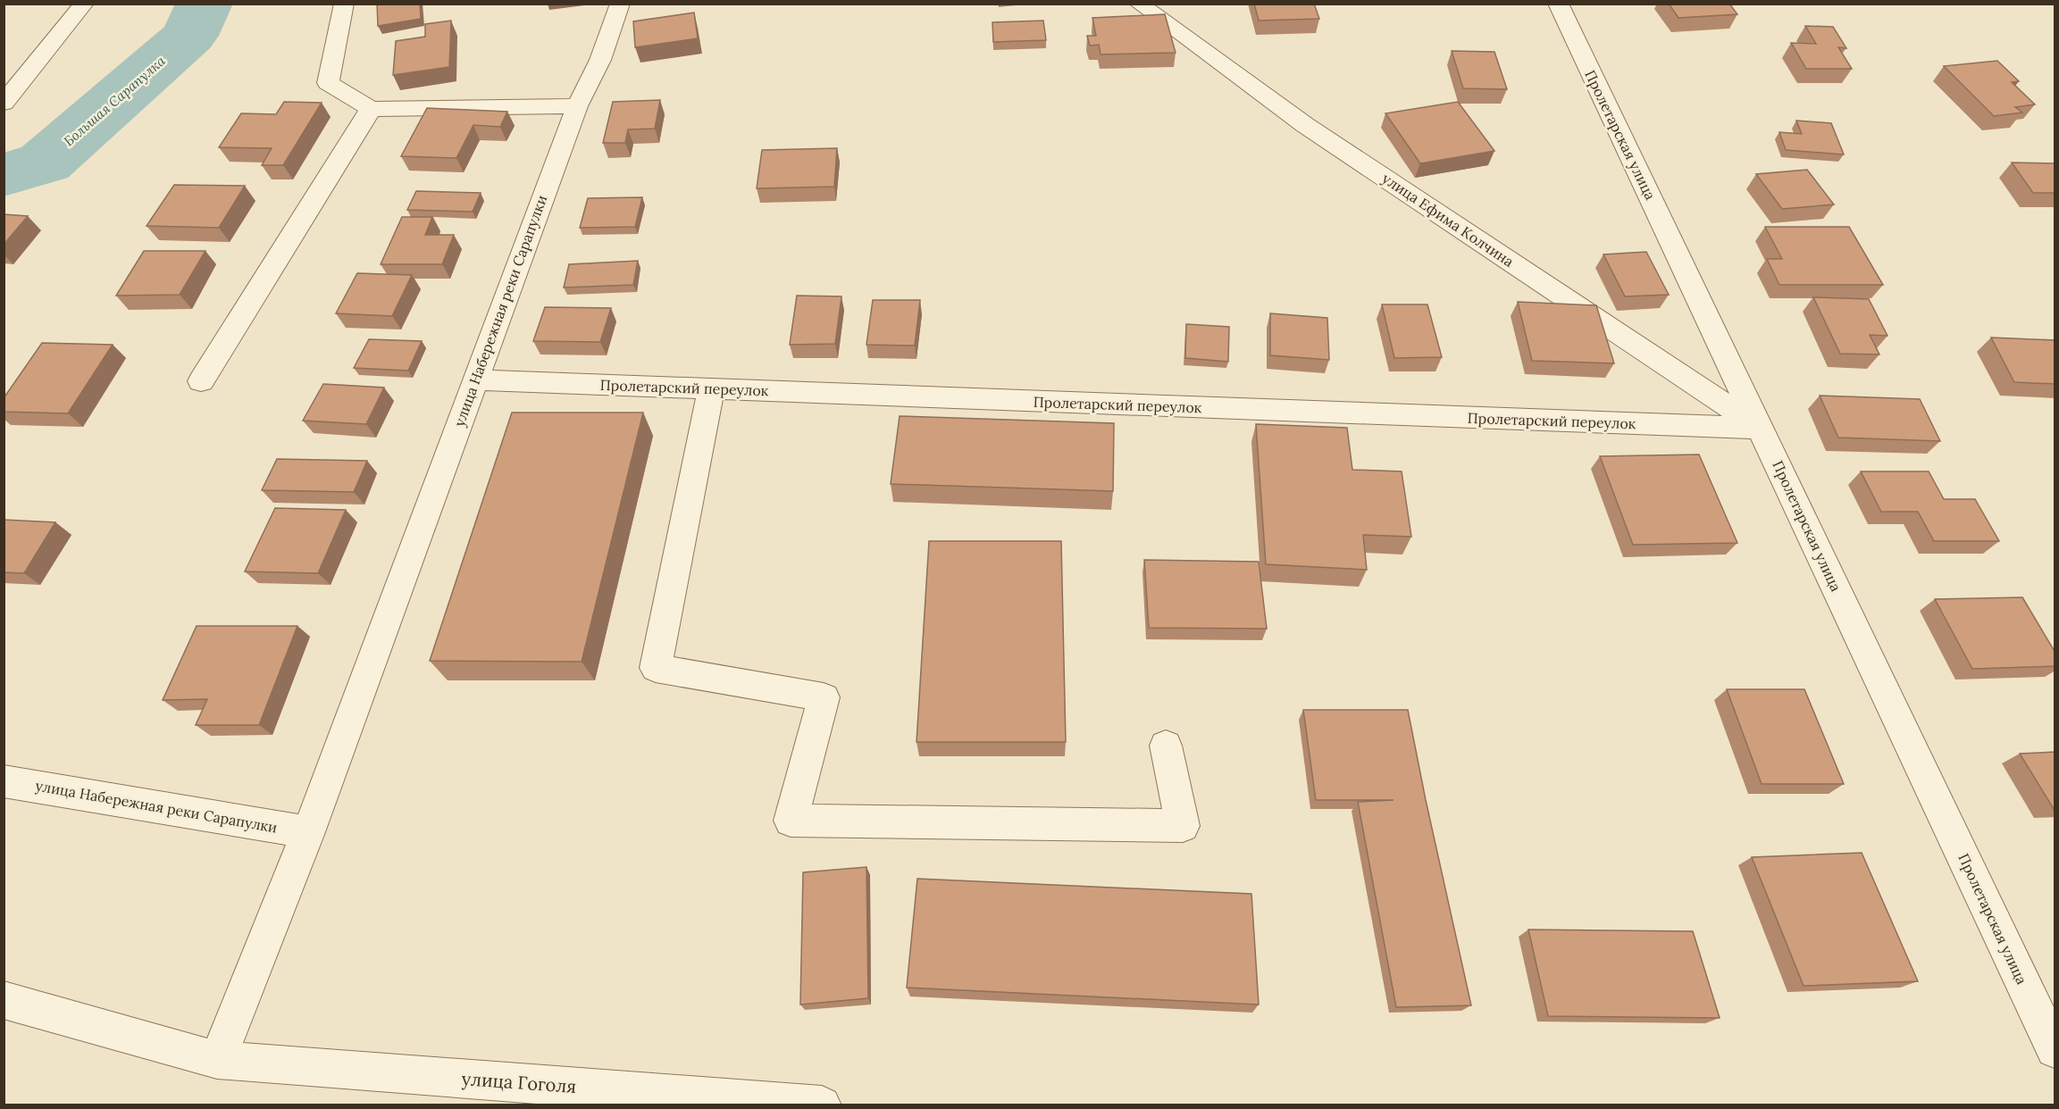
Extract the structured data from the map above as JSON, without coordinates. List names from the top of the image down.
{
  "streets": {
    "street": [
      "Пролетарская улица",
      "улица Ефима Колчина",
      "улица Набережная реки Сарапулки",
      "Пролетарский переулок",
      "улица Гоголя"
    ]
  },
  "crossings": [
    ["Пролетарская улица", "улица Ефима Колчина"],
    ["Пролетарская улица", "Пролетарский переулок"],
    ["улица Ефима Колчина", "Пролетарский переулок"],
    ["улица Набережная реки Сарапулки", "Пролетарский переулок"],
    ["улица Набережная реки Сарапулки", "улица Гоголя"]
  ],
  "water": ["Большая Сарапулка"]
}
